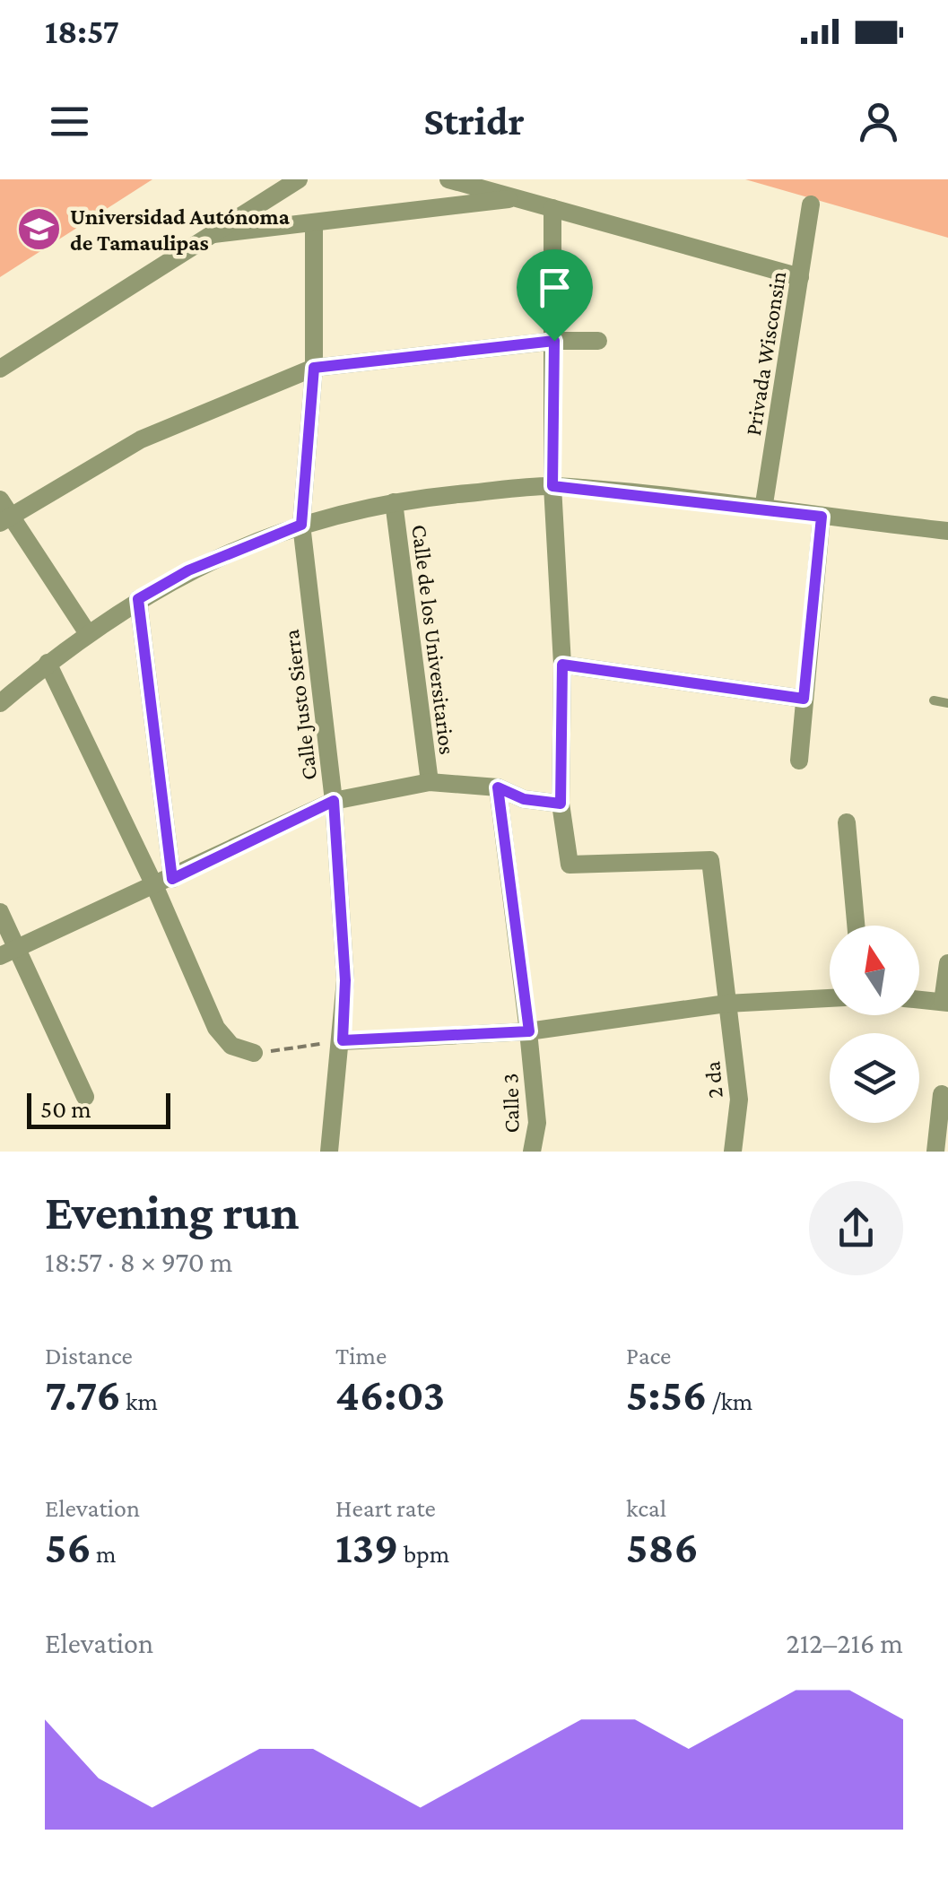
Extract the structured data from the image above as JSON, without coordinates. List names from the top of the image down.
{
  "streets": {
    "street": [
      "Privada Wisconsin",
      "Calle de los Universitarios",
      "Calle Justo Sierra",
      "2 da",
      "Calle 3"
    ]
  },
  "places": {
    "school or university": ["Universidad Autónoma de Tamaulipas"]
  },
  "scale_bar": "50 m",
  "north": "top",
  "page": {
    "status": "18:57",
    "header": "Stridr",
    "scale": "50 m",
    "heading": ["Evening run", "18:57 · 8 × 970 m"],
    "stats": [
      ["Distance", "7.76 km"],
      ["Time", "46:03"],
      ["Pace", "5:56 /km"],
      ["Elevation", "56 m"],
      ["Heart rate", "139 bpm"],
      ["kcal", "586"]
    ],
    "chart": ["Elevation", "212–216 m"]
  }
}
